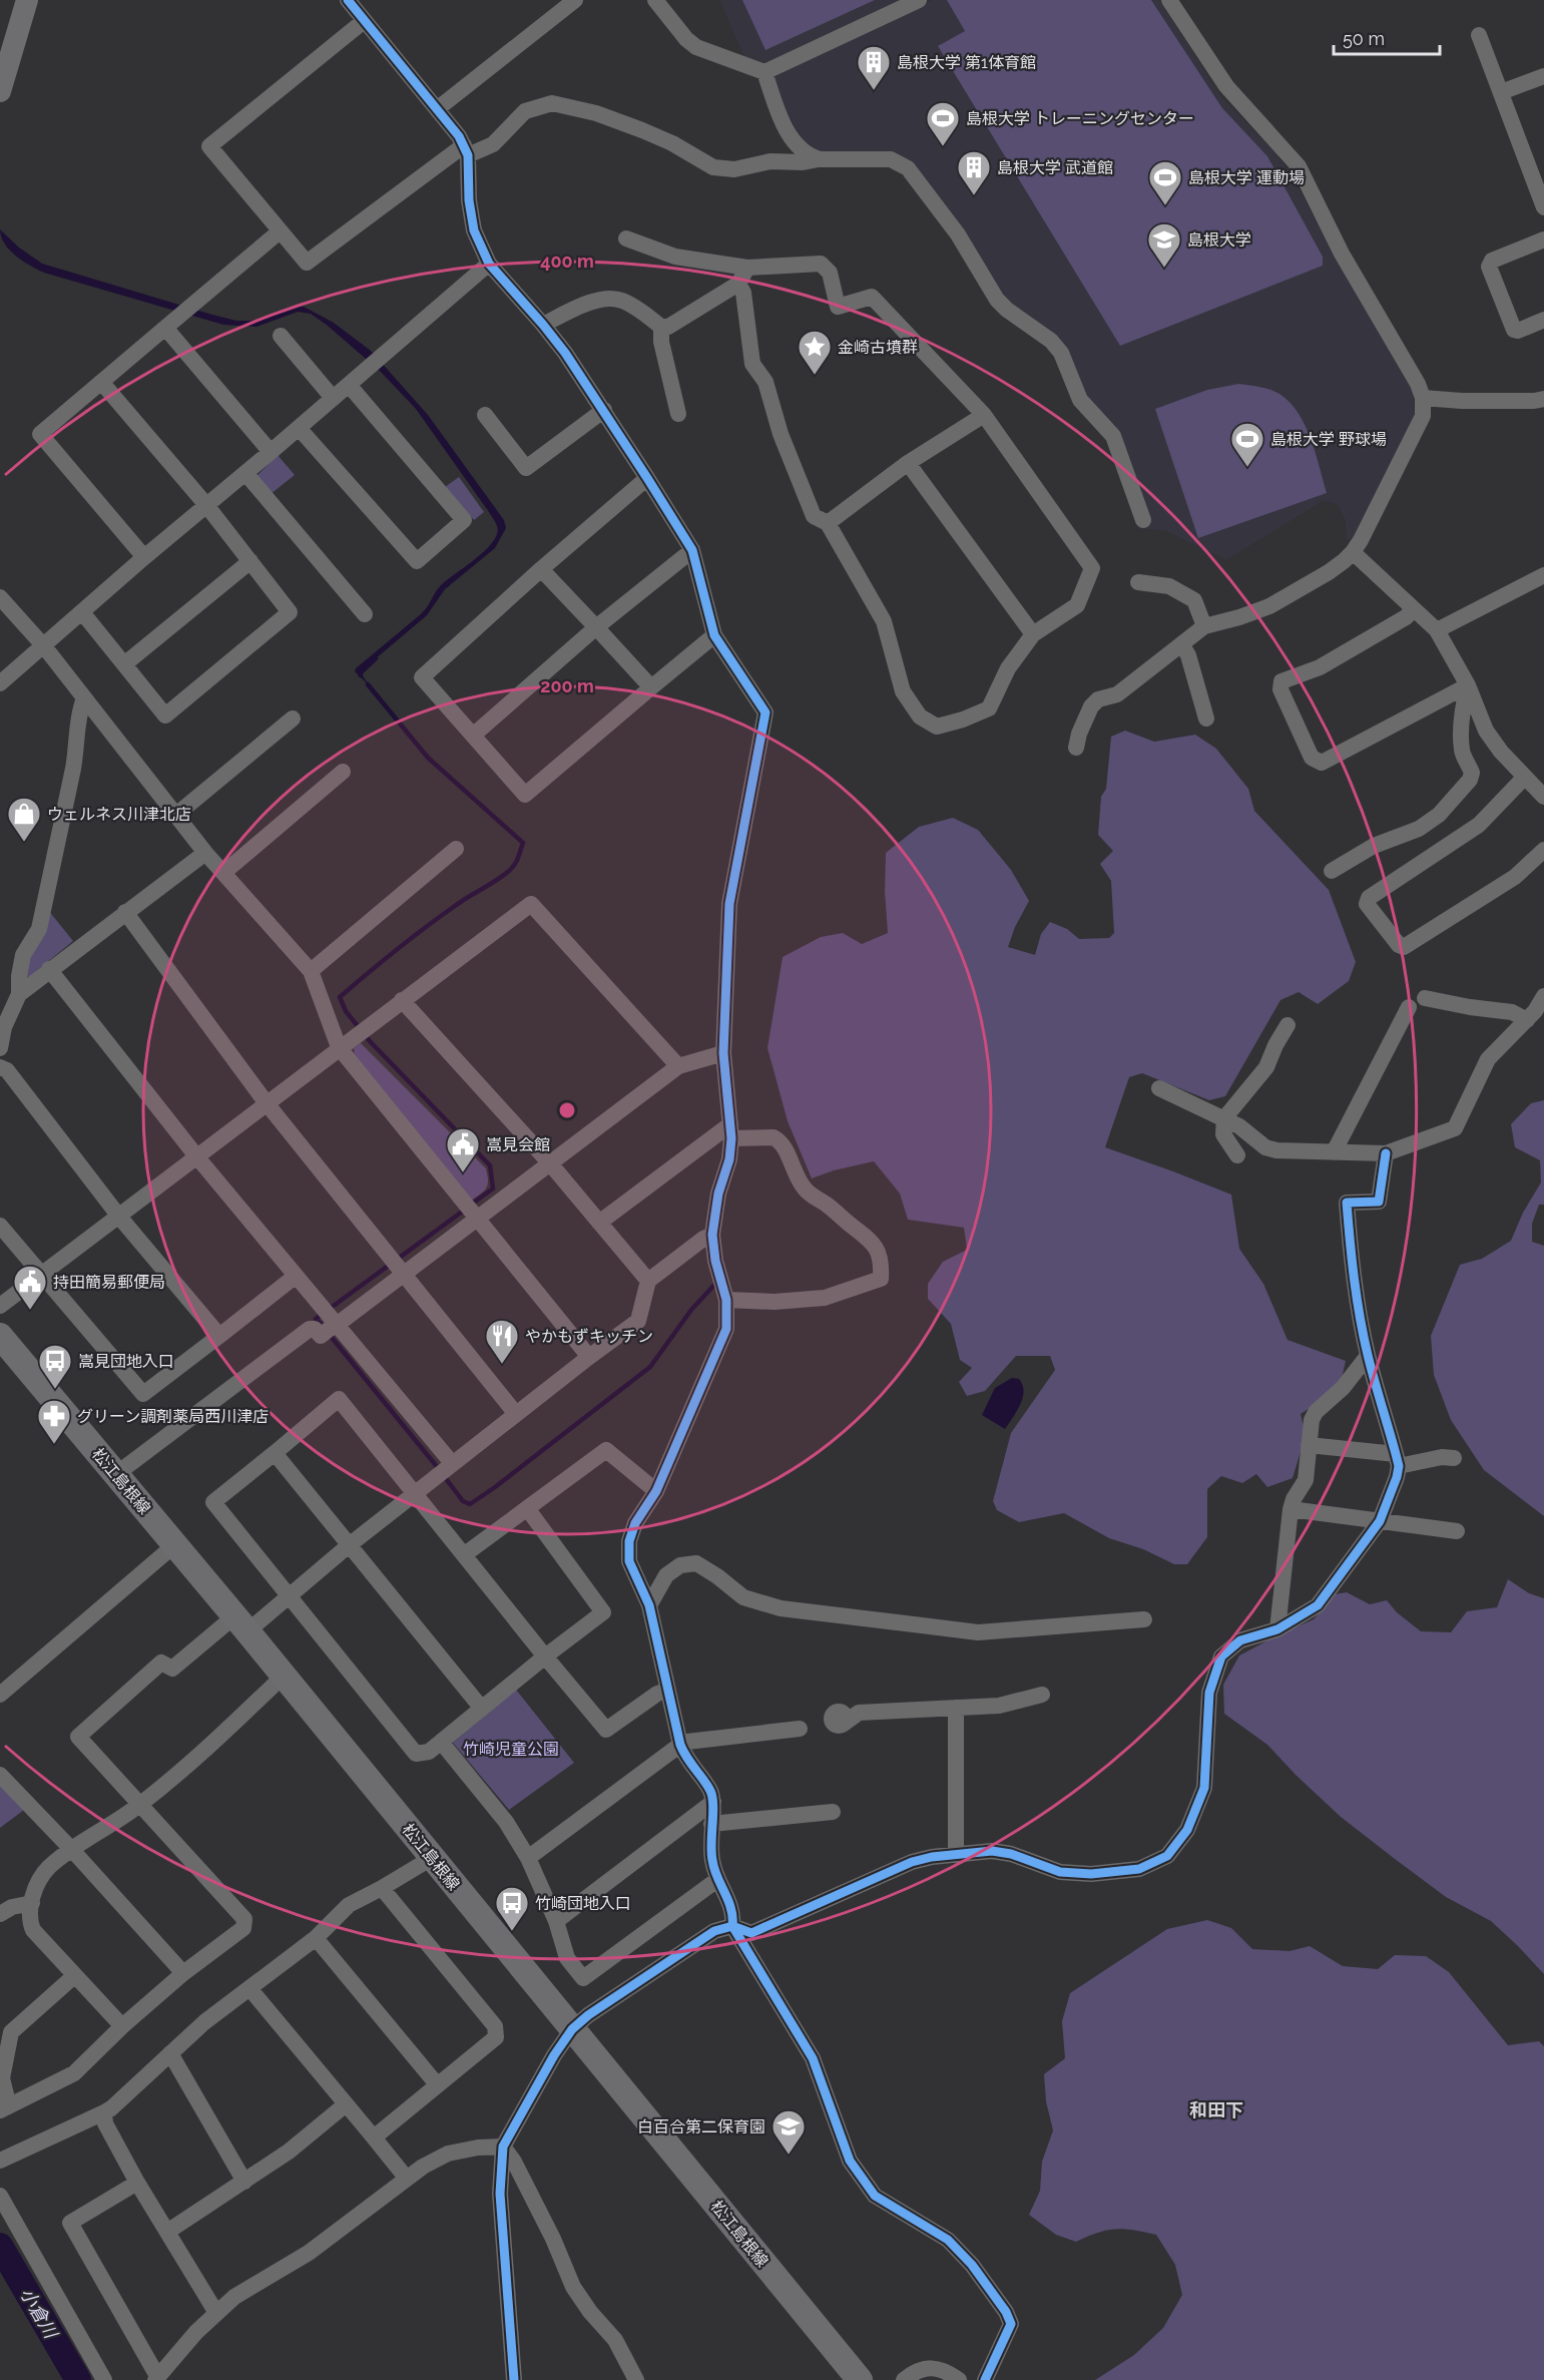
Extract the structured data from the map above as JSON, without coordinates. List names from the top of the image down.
{
  "streets": {
    "main road": ["松江島根線"]
  },
  "districts": ["和田下"],
  "water": ["小倉川"],
  "parks": ["竹崎児童公園"],
  "places": {
    "building": ["島根大学 第1体育館", "島根大学 武道館"],
    "sports": ["島根大学 トレーニングセンター", "島根大学 運動場", "島根大学 野球場"],
    "school or university": ["島根大学", "白百合第二保育園"],
    "place": ["金崎古墳群"],
    "shop": ["ウェルネス川津北店"],
    "public building": ["嵩見会館", "持田簡易郵便局"],
    "restaurant": ["やかもずキッチン"],
    "bus stop": ["嵩見団地入口", "竹崎団地入口"],
    "pharmacy": ["グリーン調剤薬局西川津店"]
  },
  "scale_bar": "50 m",
  "rings": ["400 m", "200 m"]
}
